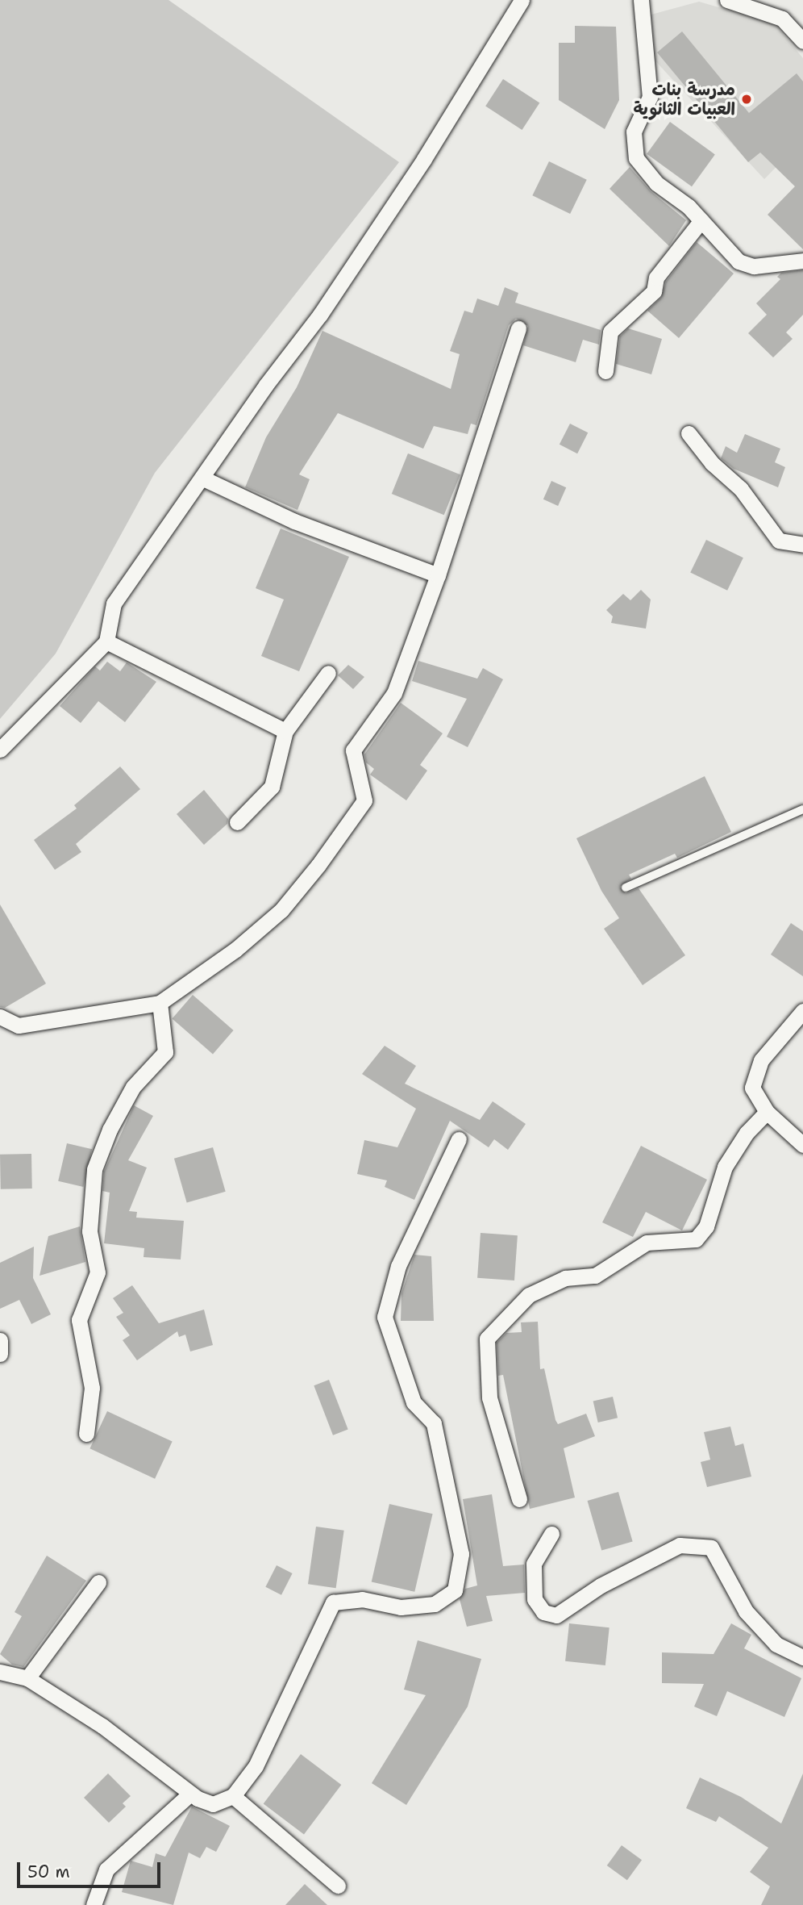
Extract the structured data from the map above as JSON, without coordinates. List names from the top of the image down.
{
  "places": ["مدرسة بنات العبيات الثانوية"],
  "scale_bar": "50 m"
}
